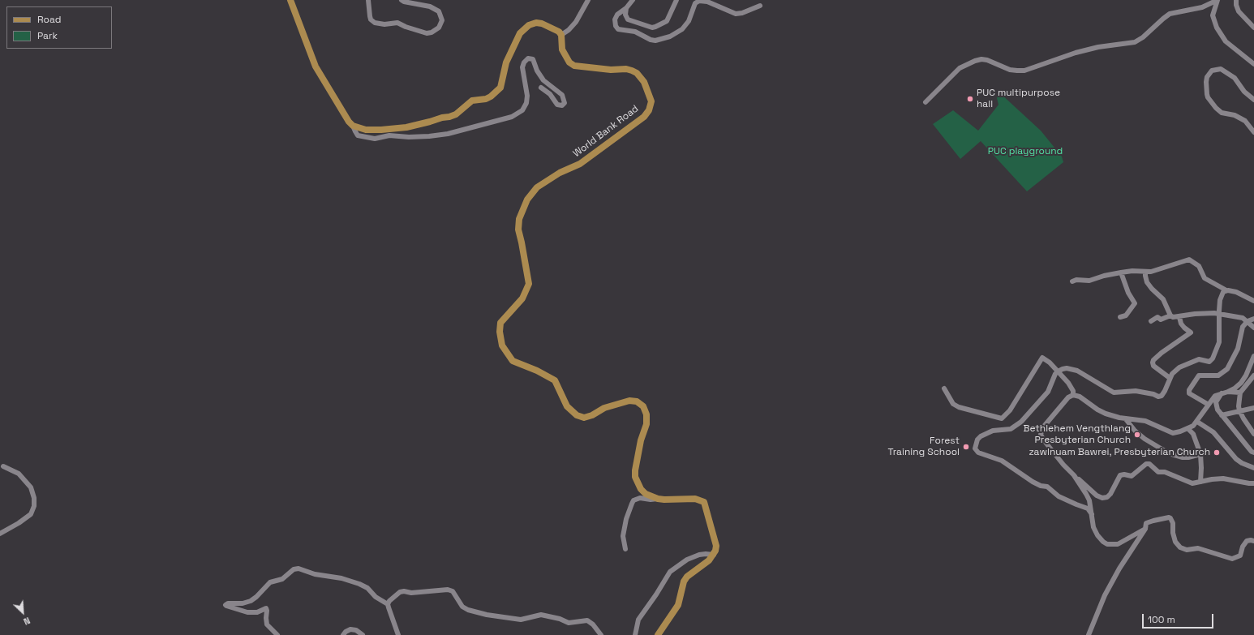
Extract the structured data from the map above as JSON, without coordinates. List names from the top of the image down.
{
  "streets": {
    "main road": ["World Bank Road"]
  },
  "parks": ["PUC playground"],
  "places": [
    "PUC multipurpose hall",
    "Bethlehem Vengthlang Presbyterian Church",
    "Forest Training School",
    "zawlnuam Bawrei, Presbyterian Church"
  ],
  "legend": ["Road", "Park"],
  "scale_bar": "100 m",
  "north": "bottom right"
}
